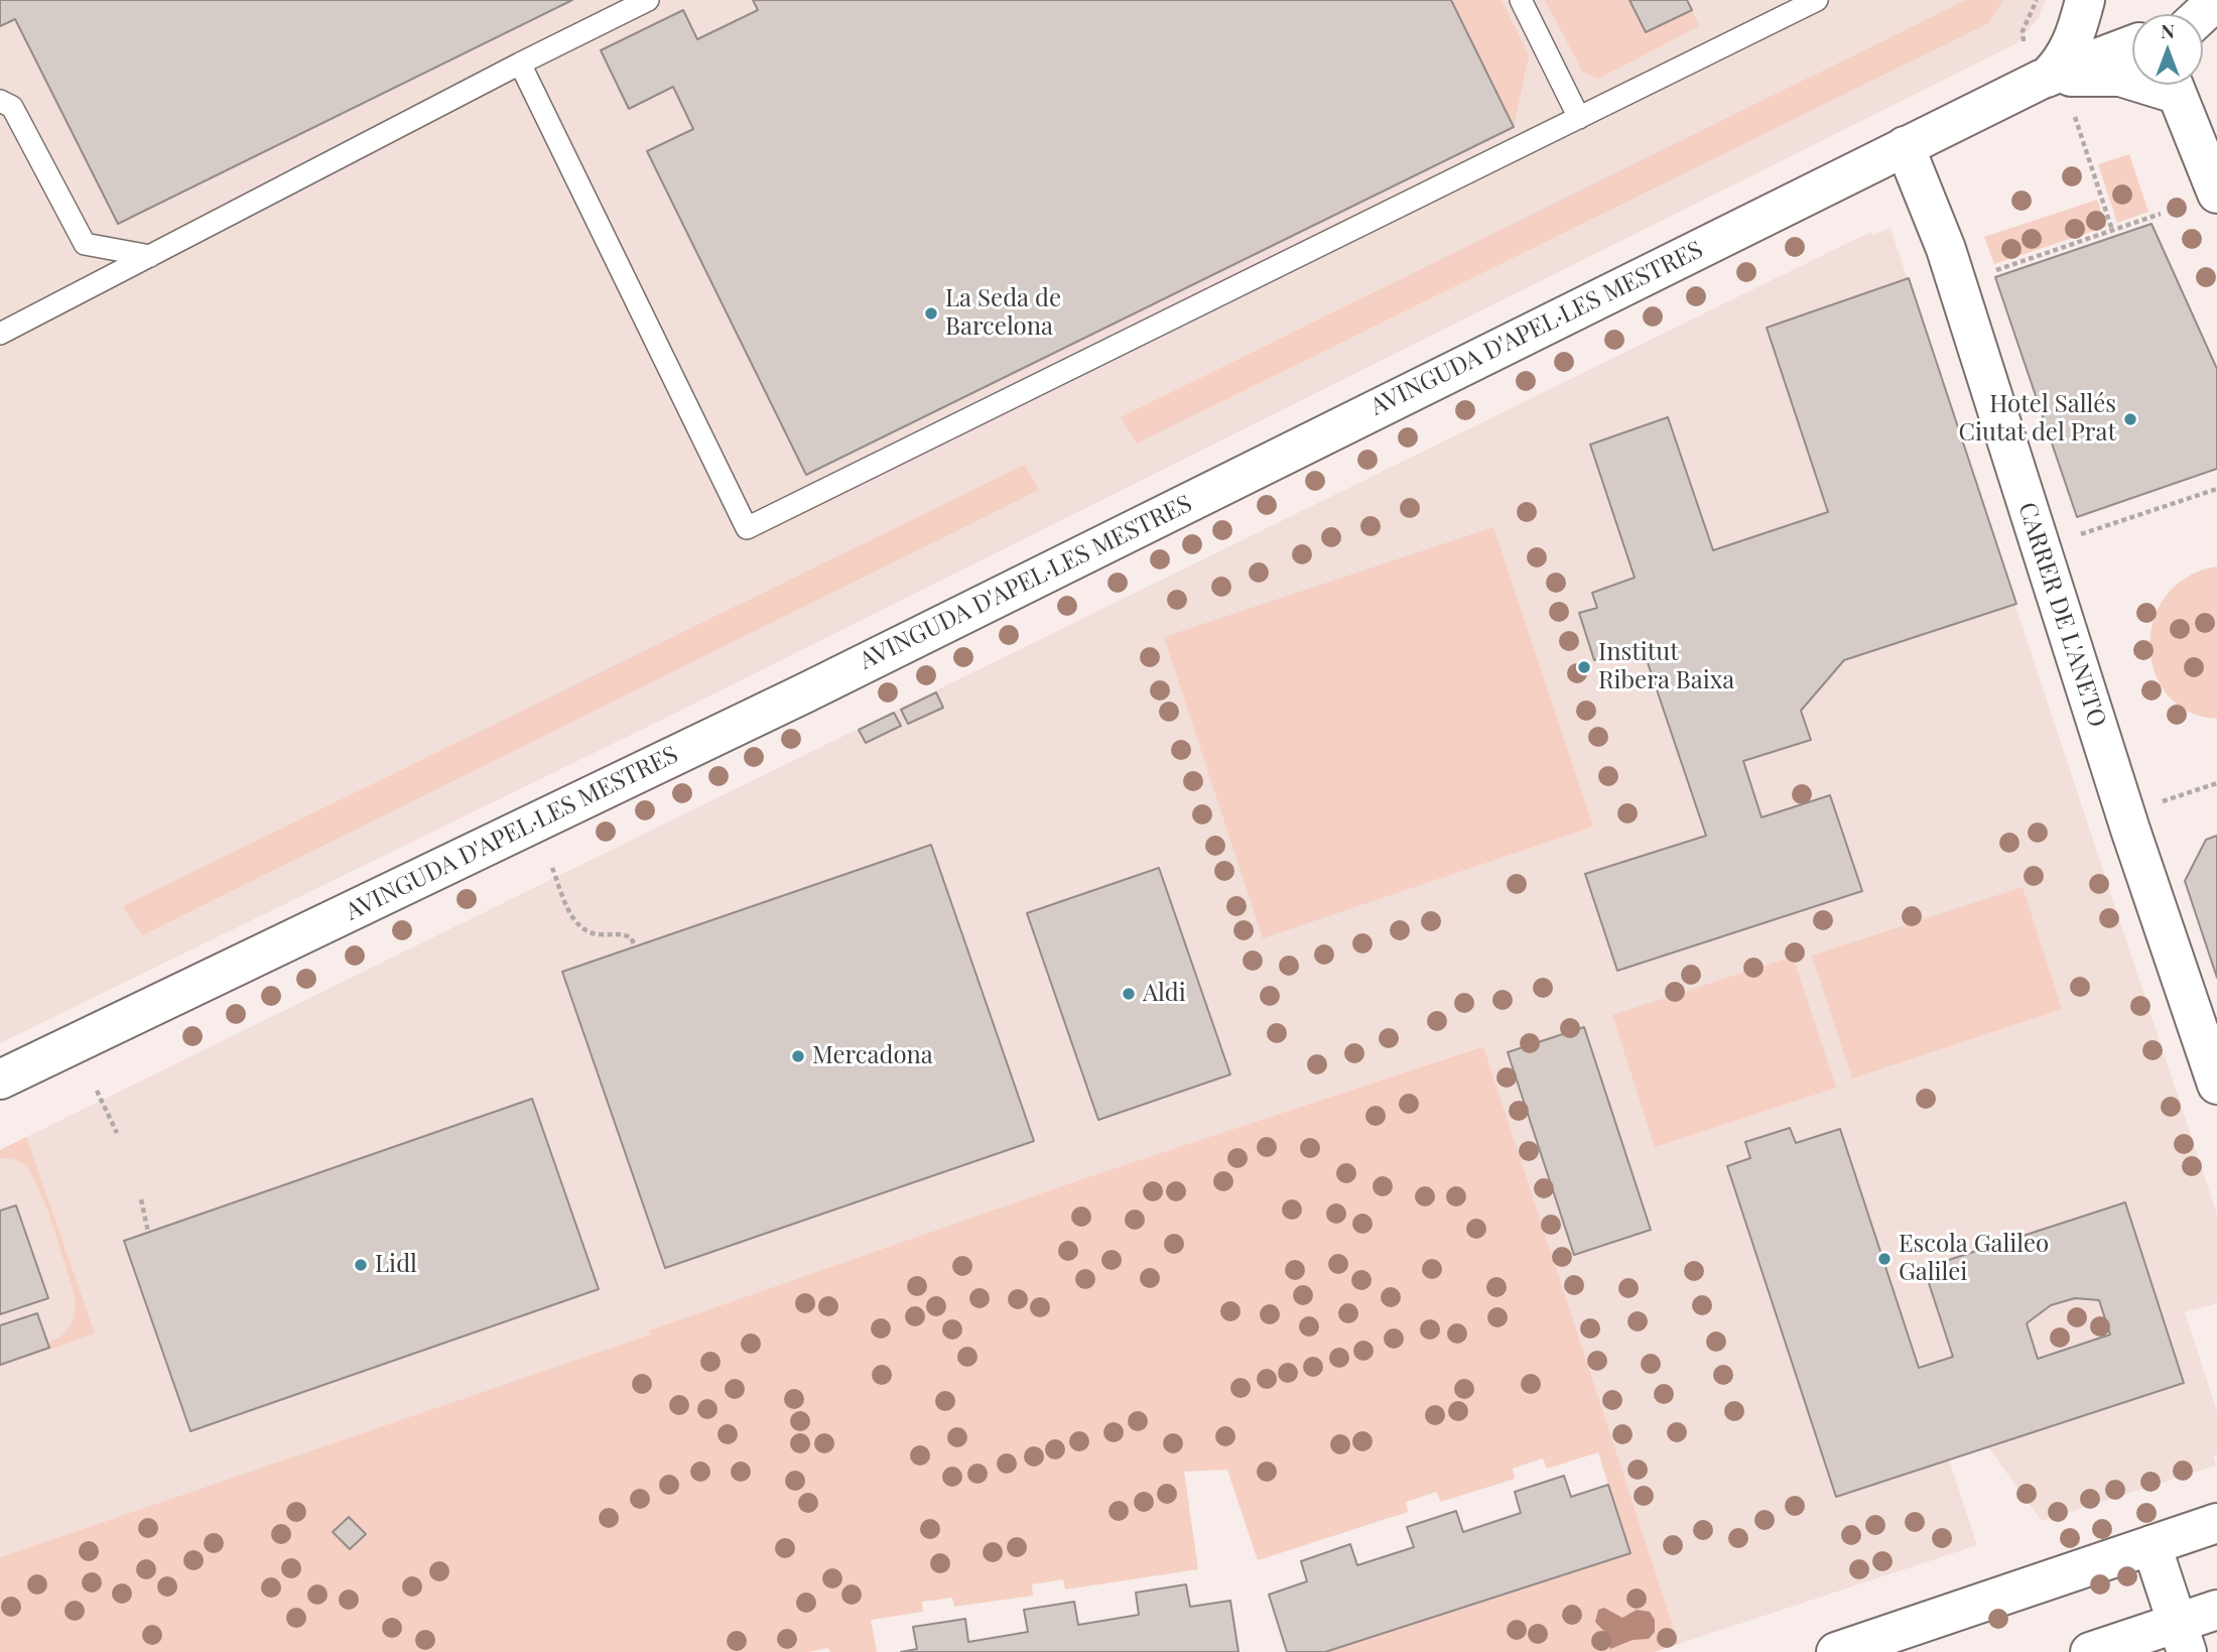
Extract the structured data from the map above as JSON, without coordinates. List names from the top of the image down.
{
  "streets": {
    "street": ["AVINGUDA D'APEL·LES MESTRES", "CARRER DE L'ANETO"]
  },
  "crossings": [
    ["AVINGUDA D'APEL·LES MESTRES", "CARRER DE L'ANETO"]
  ],
  "places": [
    "La Seda de Barcelona",
    "Hotel Sallés Ciutat del Prat",
    "Institut Ribera Baixa",
    "Aldi",
    "Mercadona",
    "Escola Galileo Galilei",
    "Lidl"
  ],
  "north": "top"
}
